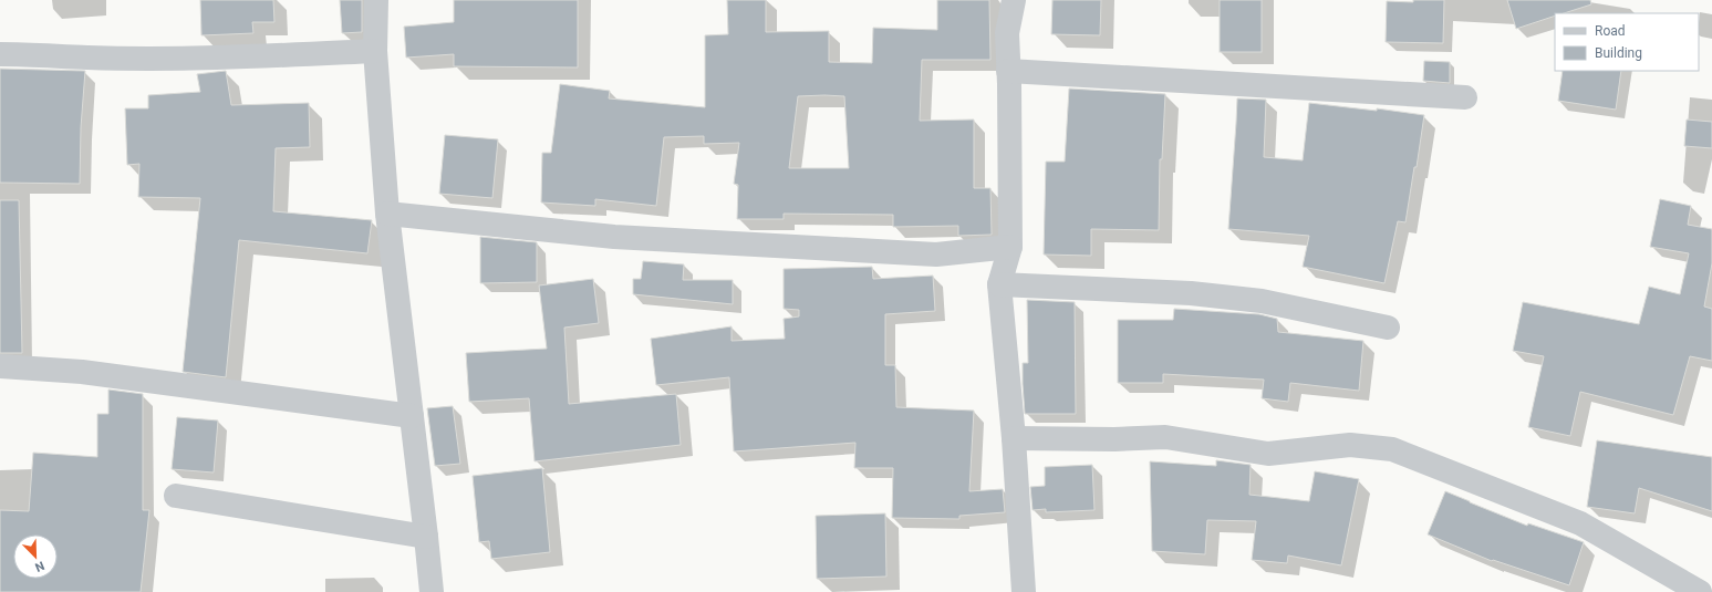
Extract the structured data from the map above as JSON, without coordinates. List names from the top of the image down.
{
  "legend": ["Road", "Building"],
  "north": "bottom right"
}
